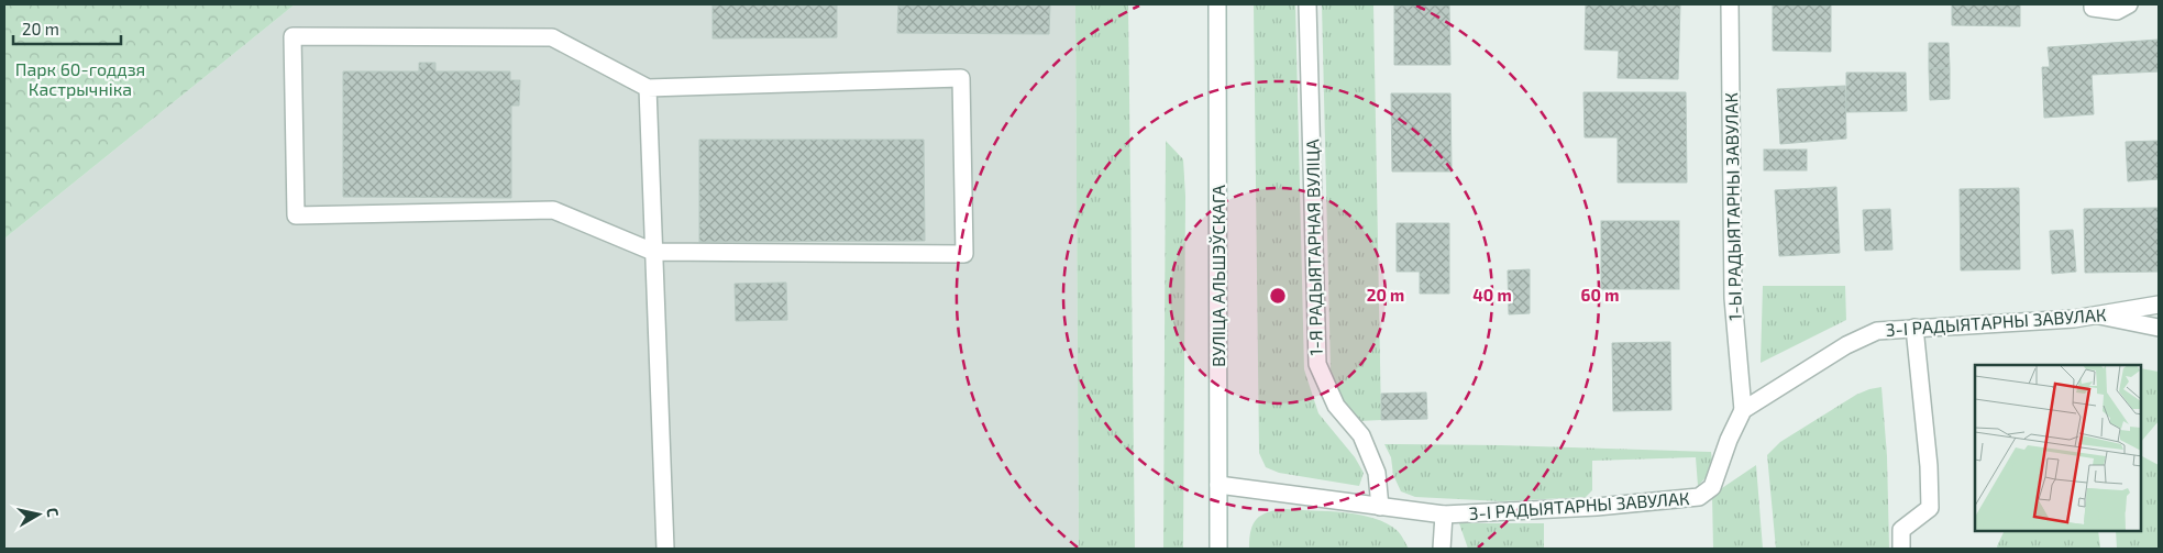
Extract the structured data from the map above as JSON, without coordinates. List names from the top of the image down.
{
  "streets": {
    "street": [
      "1-Ы РАДЫЯТАРНЫ ЗАВУЛАК",
      "1-Я РАДЫЯТАРНАЯ ВУЛІЦА",
      "ВУЛІЦА АЛЬШЭЎСКАГА",
      "3-І РАДЫЯТАРНЫ ЗАВУЛАК"
    ]
  },
  "crossings": [
    ["1-Ы РАДЫЯТАРНЫ ЗАВУЛАК", "3-І РАДЫЯТАРНЫ ЗАВУЛАК"],
    ["1-Я РАДЫЯТАРНАЯ ВУЛІЦА", "3-І РАДЫЯТАРНЫ ЗАВУЛАК"],
    ["ВУЛІЦА АЛЬШЭЎСКАГА", "3-І РАДЫЯТАРНЫ ЗАВУЛАК"]
  ],
  "parks": ["Парк 60-годдзя Кастрычніка"],
  "scale_bar": "20 m",
  "north": "right",
  "rings": ["20 m", "40 m", "60 m"]
}
